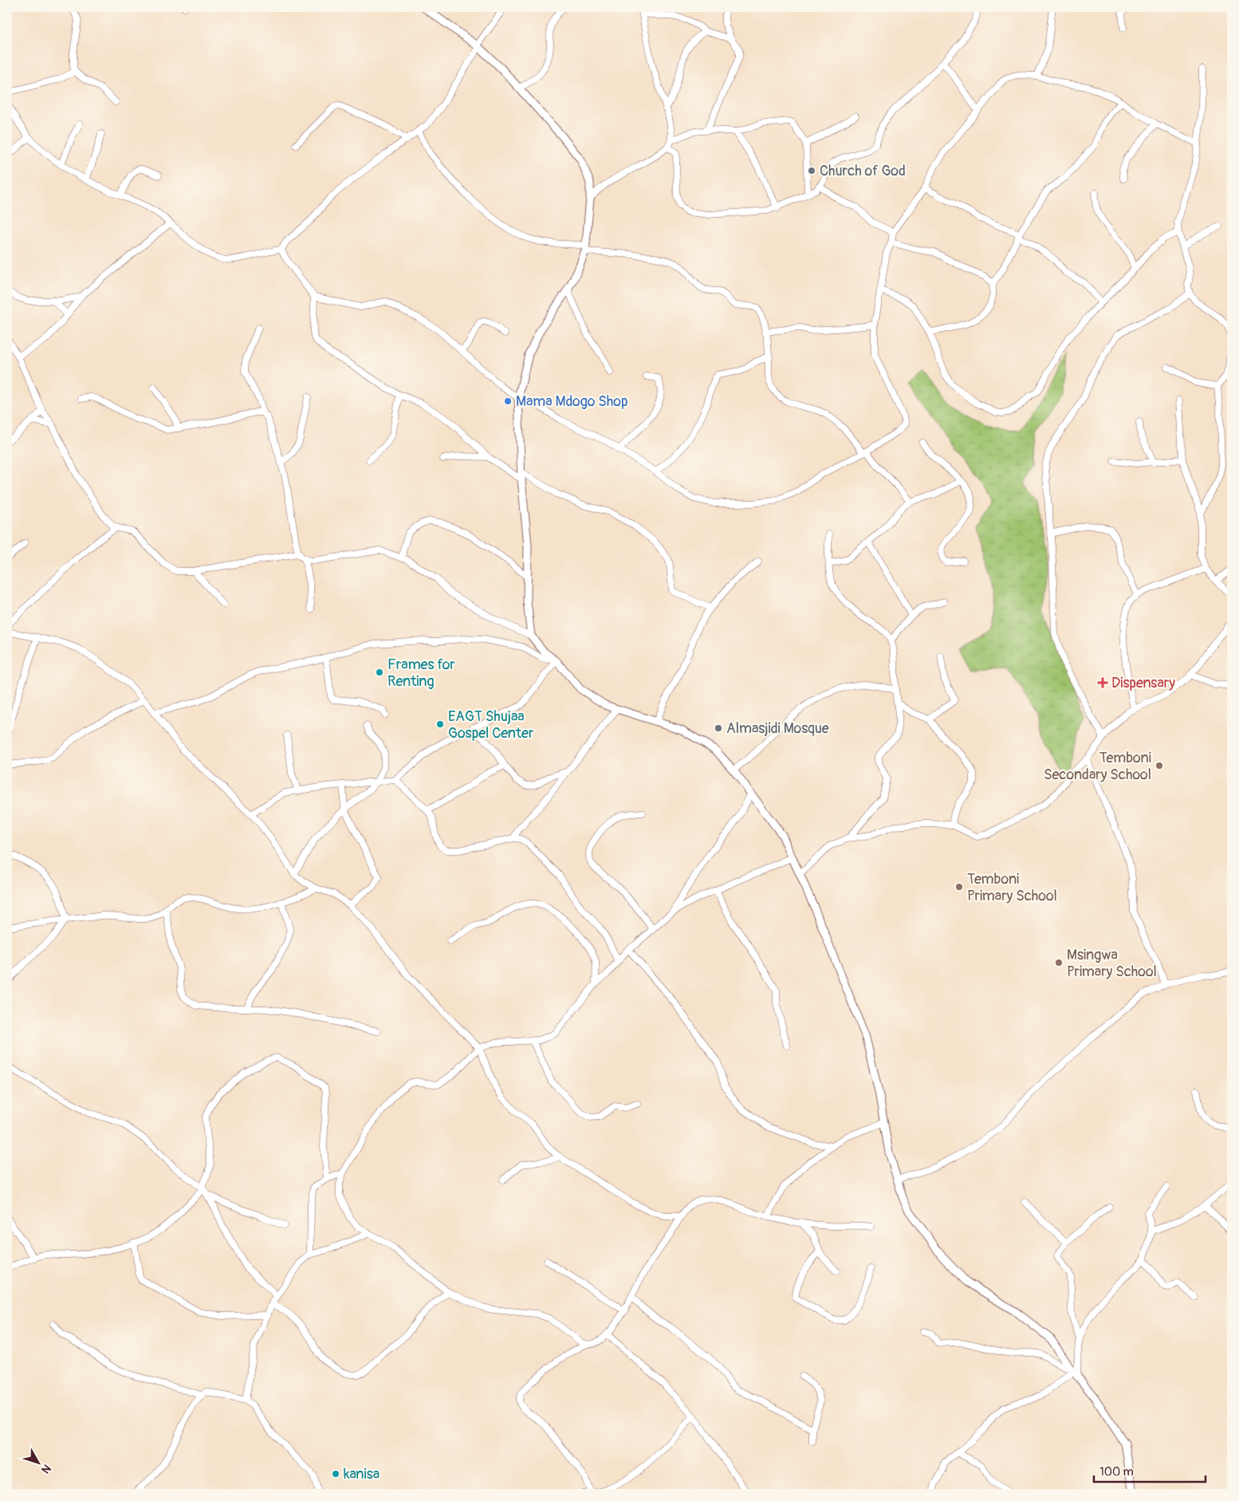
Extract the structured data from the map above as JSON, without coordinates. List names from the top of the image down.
{
  "places": {
    "other": [
      "Church of God",
      "Mama Mdogo Shop",
      "Frames for Renting",
      "EAGT Shujaa Gospel Center",
      "Almasjidi Mosque",
      "Temboni Secondary School",
      "Temboni Primary School",
      "Msingwa Primary School",
      "kanisa"
    ],
    "health": ["Dispensary"]
  },
  "scale_bar": "100 m",
  "north": "bottom right"
}
